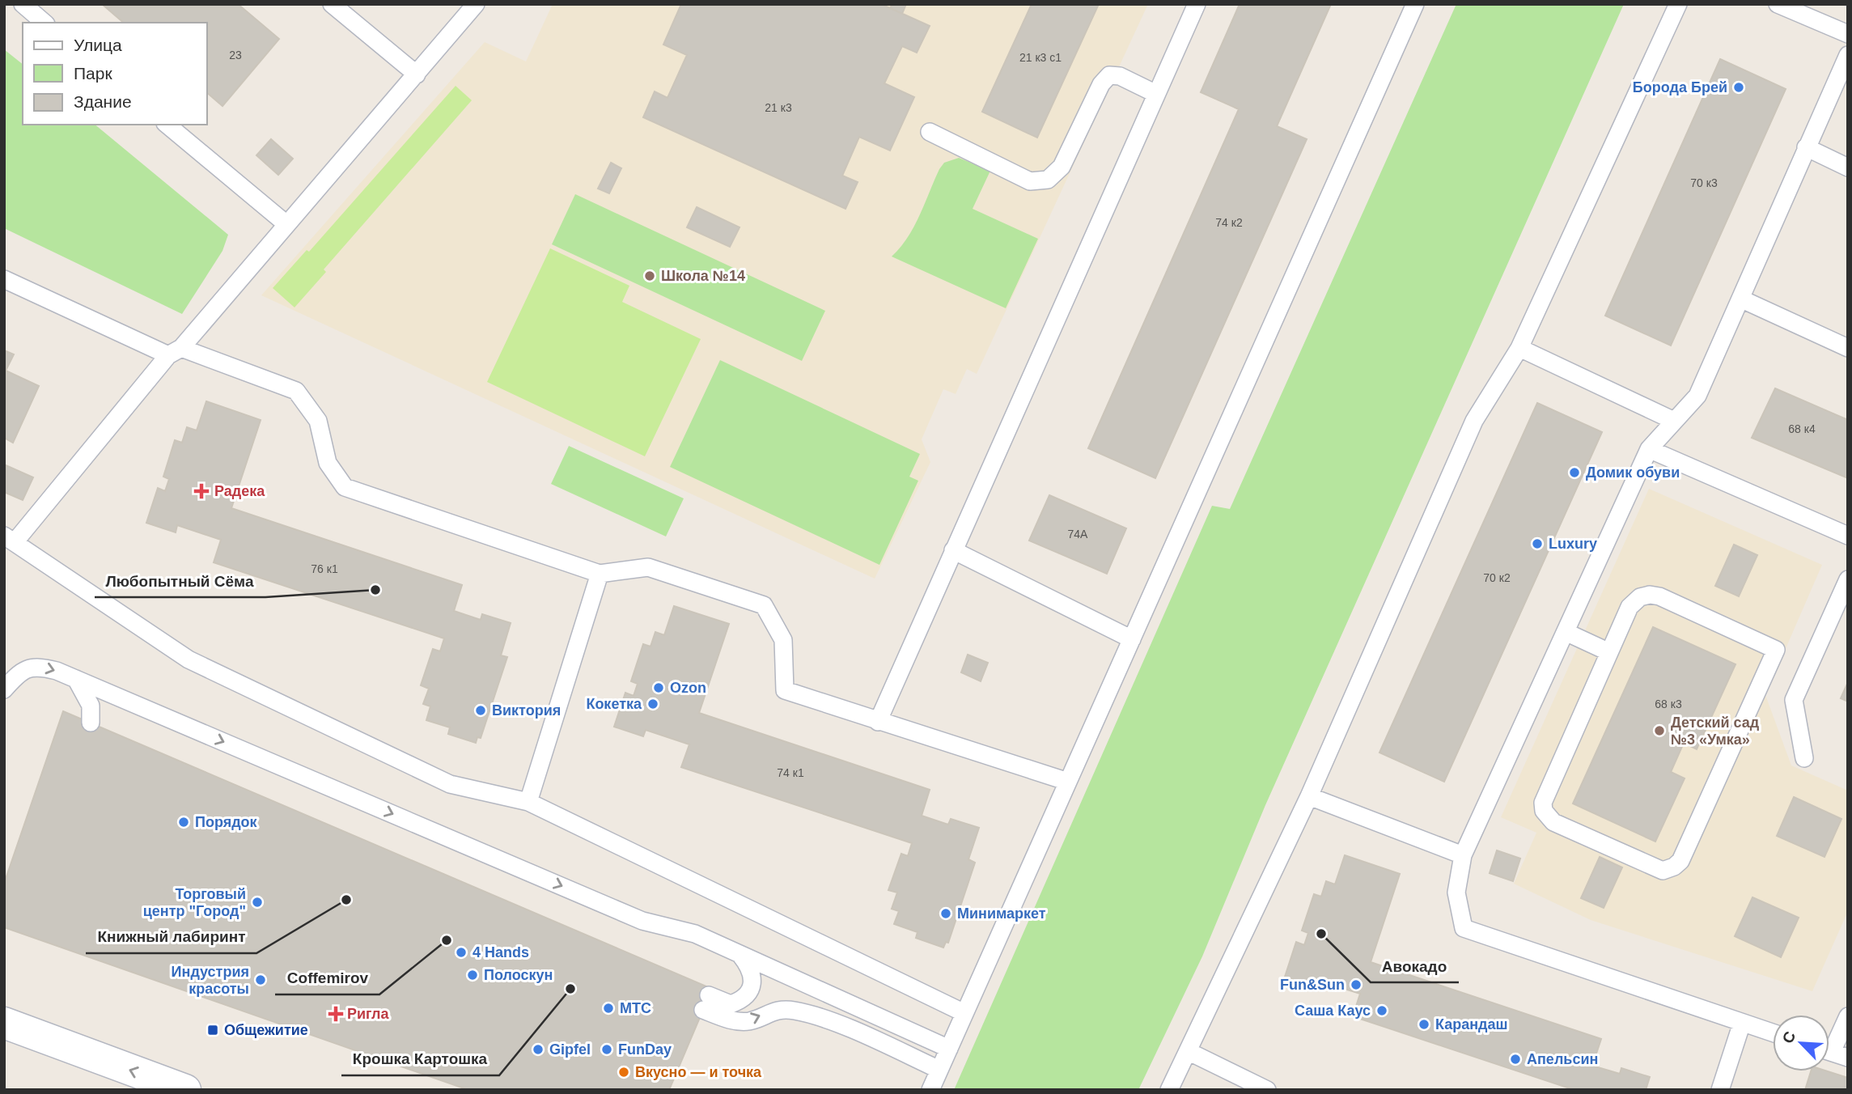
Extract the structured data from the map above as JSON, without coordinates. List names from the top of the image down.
{
  "places": {
    "other": [
      "Борода Брей",
      "Школа №14",
      "Домик обуви",
      "Luxury",
      "Любопытный Сёма",
      "Ozon",
      "Кокетка",
      "Виктория",
      "Детский сад №3 «Умка»",
      "Порядок",
      "Книжный лабиринт",
      "Торговый центр \"Город\"",
      "Минимаркет",
      "Авокадо",
      "Coffemirov",
      "4 Hands",
      "Полоскун",
      "Индустрия красоты",
      "Fun&Sun",
      "Крошка Картошка",
      "МТС",
      "Саша Каус",
      "Карандаш",
      "Gipfel",
      "FunDay",
      "Апельсин",
      "Вкусно — и точка"
    ],
    "health": ["Радека", "Ригла"],
    "transit": ["Общежитие"]
  },
  "house_numbers": [
    "23",
    "21 к3 с1",
    "21 к3",
    "70 к3",
    "74 к2",
    "68 к4",
    "74А",
    "76 к1",
    "70 к2",
    "68 к3",
    "74 к1"
  ],
  "legend": ["Улица", "Парк", "Здание"],
  "north": "top left"
}
